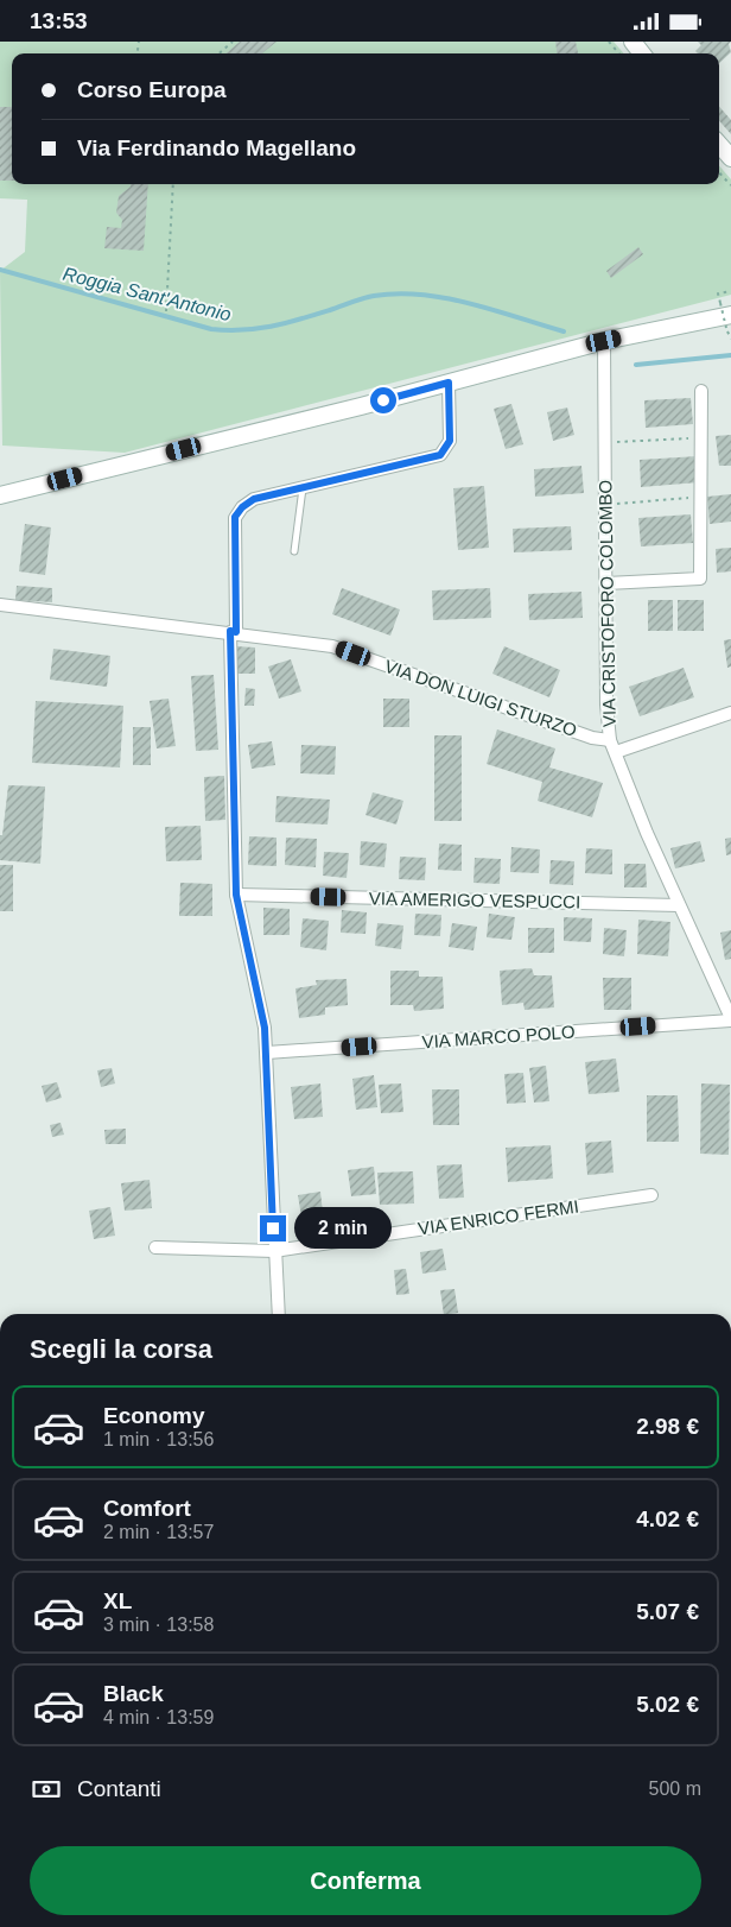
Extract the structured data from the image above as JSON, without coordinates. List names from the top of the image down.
{
  "streets": {
    "street": [
      "VIA CRISTOFORO COLOMBO",
      "VIA DON LUIGI STURZO",
      "VIA AMERIGO VESPUCCI",
      "VIA MARCO POLO",
      "VIA ENRICO FERMI"
    ]
  },
  "crossings": [
    ["VIA CRISTOFORO COLOMBO", "VIA DON LUIGI STURZO"],
    ["VIA CRISTOFORO COLOMBO", "VIA AMERIGO VESPUCCI"],
    ["VIA CRISTOFORO COLOMBO", "VIA MARCO POLO"]
  ],
  "water": ["Roggia Sant'Antonio"],
  "page": {
    "status": "13:53",
    "banner": ["Corso Europa", "Via Ferdinando Magellano"],
    "bubble": "2 min",
    "heading": "Scegli la corsa",
    "list": [
      {
        "name": "Economy",
        "note": "1 min · 13:56",
        "value": "2.98 €"
      },
      {
        "name": "Comfort",
        "note": "2 min · 13:57",
        "value": "4.02 €"
      },
      {
        "name": "XL",
        "note": "3 min · 13:58",
        "value": "5.07 €"
      },
      {
        "name": "Black",
        "note": "4 min · 13:59",
        "value": "5.02 €"
      }
    ],
    "pay": ["Contanti", "500 m"],
    "buttons": "Conferma"
  }
}
